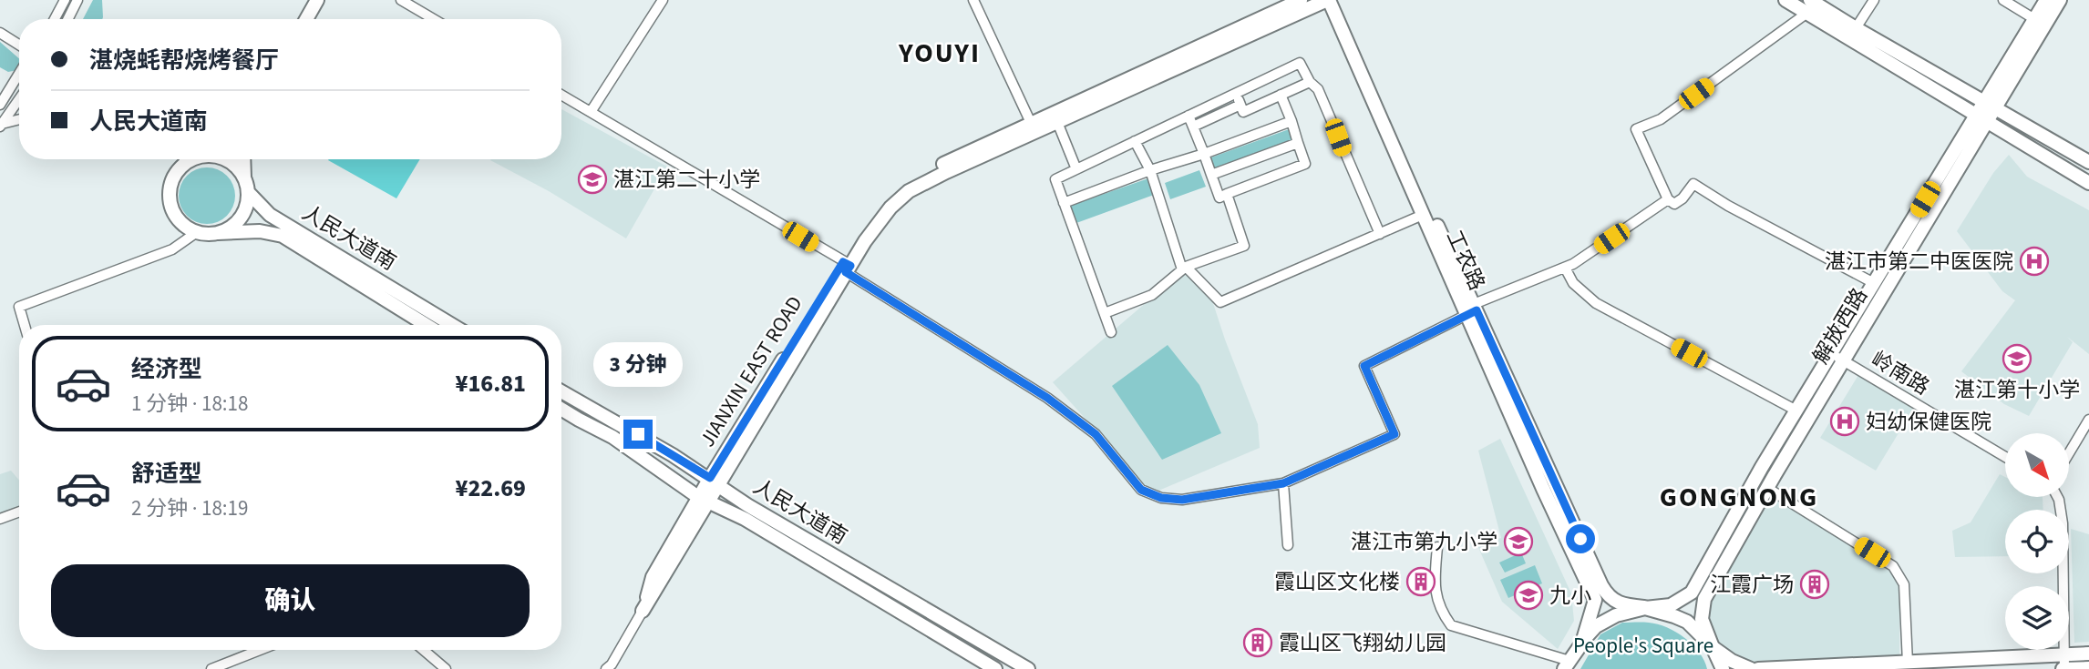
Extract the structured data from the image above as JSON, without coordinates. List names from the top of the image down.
{
  "streets": {
    "street": [
      "人民大道南",
      "工农路",
      "解放西路",
      "JIANXIN EAST ROAD",
      "岭南路"
    ]
  },
  "crossings": [
    ["人民大道南", "JIANXIN EAST ROAD"],
    ["工农路", "解放西路"],
    ["工农路", "JIANXIN EAST ROAD"],
    ["解放西路", "岭南路"]
  ],
  "districts": ["YOUYI", "GONGNONG"],
  "parks": ["People's Square"],
  "places": {
    "school or university": [
      "湛江第二十小学",
      "湛江第十小学",
      "湛江市第九小学",
      "九小"
    ],
    "hospital": ["湛江市第二中医医院", "妇幼保健医院"],
    "building": ["霞山区文化楼", "江霞广场", "霞山区飞翔幼儿园"]
  },
  "north": "bottom right",
  "page": {
    "banner": ["湛烧蚝帮烧烤餐厅", "人民大道南"],
    "list": [
      {
        "name": "经济型",
        "note": "1 分钟 · 18:18",
        "value": "¥16.81"
      },
      {
        "name": "舒适型",
        "note": "2 分钟 · 18:19",
        "value": "¥22.69"
      }
    ],
    "bubble": "3 分钟",
    "buttons": "确认"
  }
}
